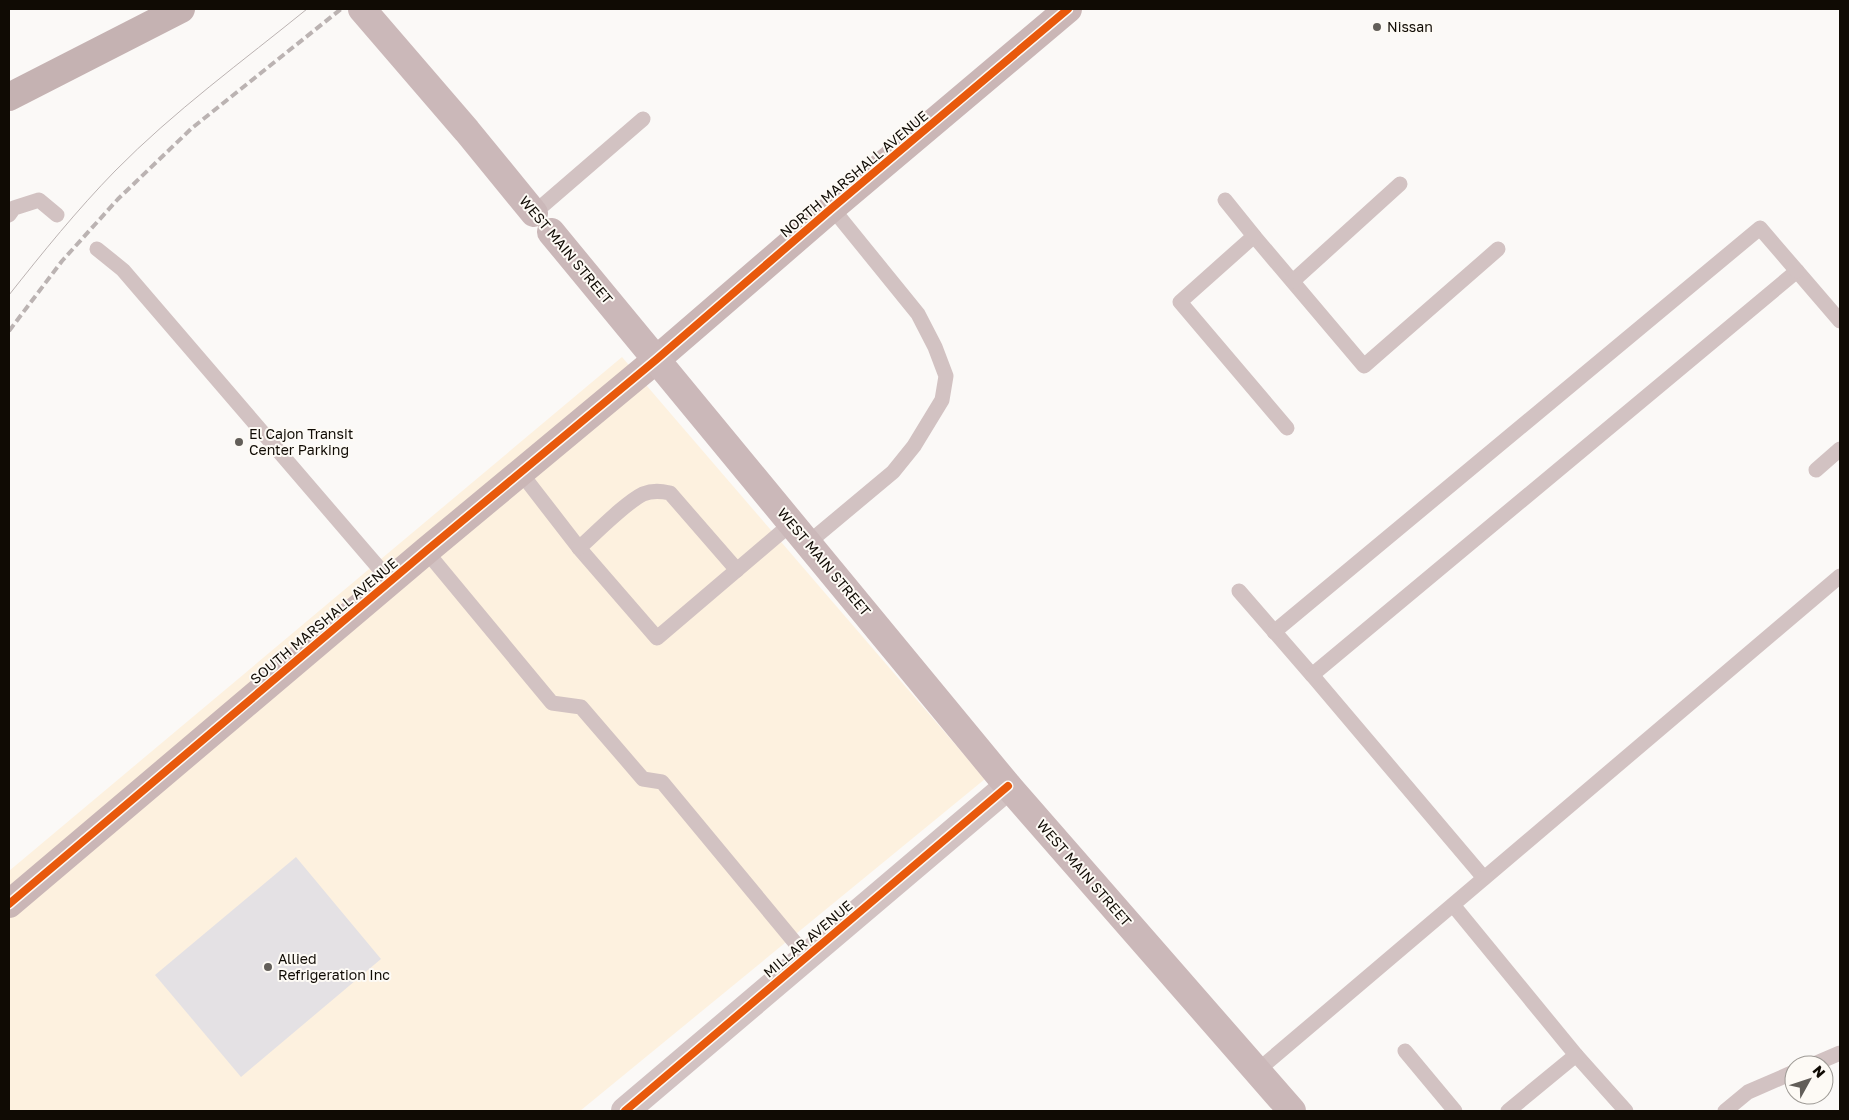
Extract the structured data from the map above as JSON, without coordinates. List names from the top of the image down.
{
  "streets": {
    "main road": ["NORTH MARSHALL AVENUE", "WEST MAIN STREET", "SOUTH MARSHALL AVENUE"],
    "street": ["MILLAR AVENUE"]
  },
  "crossings": [
    ["NORTH MARSHALL AVENUE", "WEST MAIN STREET"],
    ["NORTH MARSHALL AVENUE", "SOUTH MARSHALL AVENUE"],
    ["WEST MAIN STREET", "SOUTH MARSHALL AVENUE"],
    ["WEST MAIN STREET", "MILLAR AVENUE"]
  ],
  "places": ["Nissan", "El Cajon Transit Center Parking", "Allied Refrigeration Inc"],
  "north": "top right"
}
